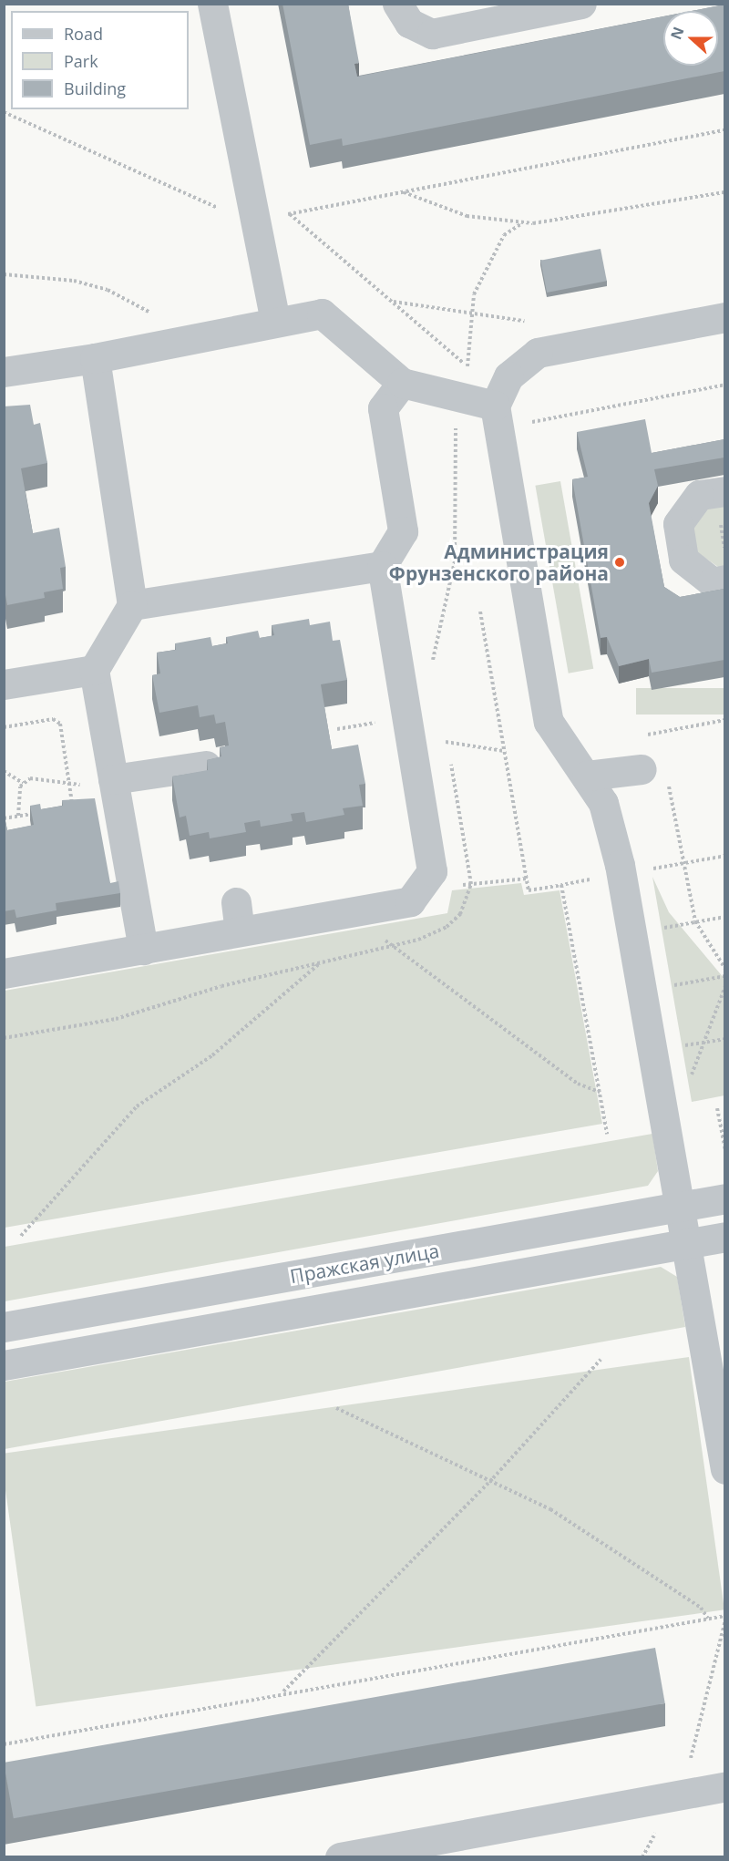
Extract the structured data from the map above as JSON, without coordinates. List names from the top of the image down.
{
  "streets": {
    "street": ["Пражская улица"]
  },
  "places": ["Администрация Фрунзенского района"],
  "legend": ["Road", "Park", "Building"],
  "north": "left"
}
